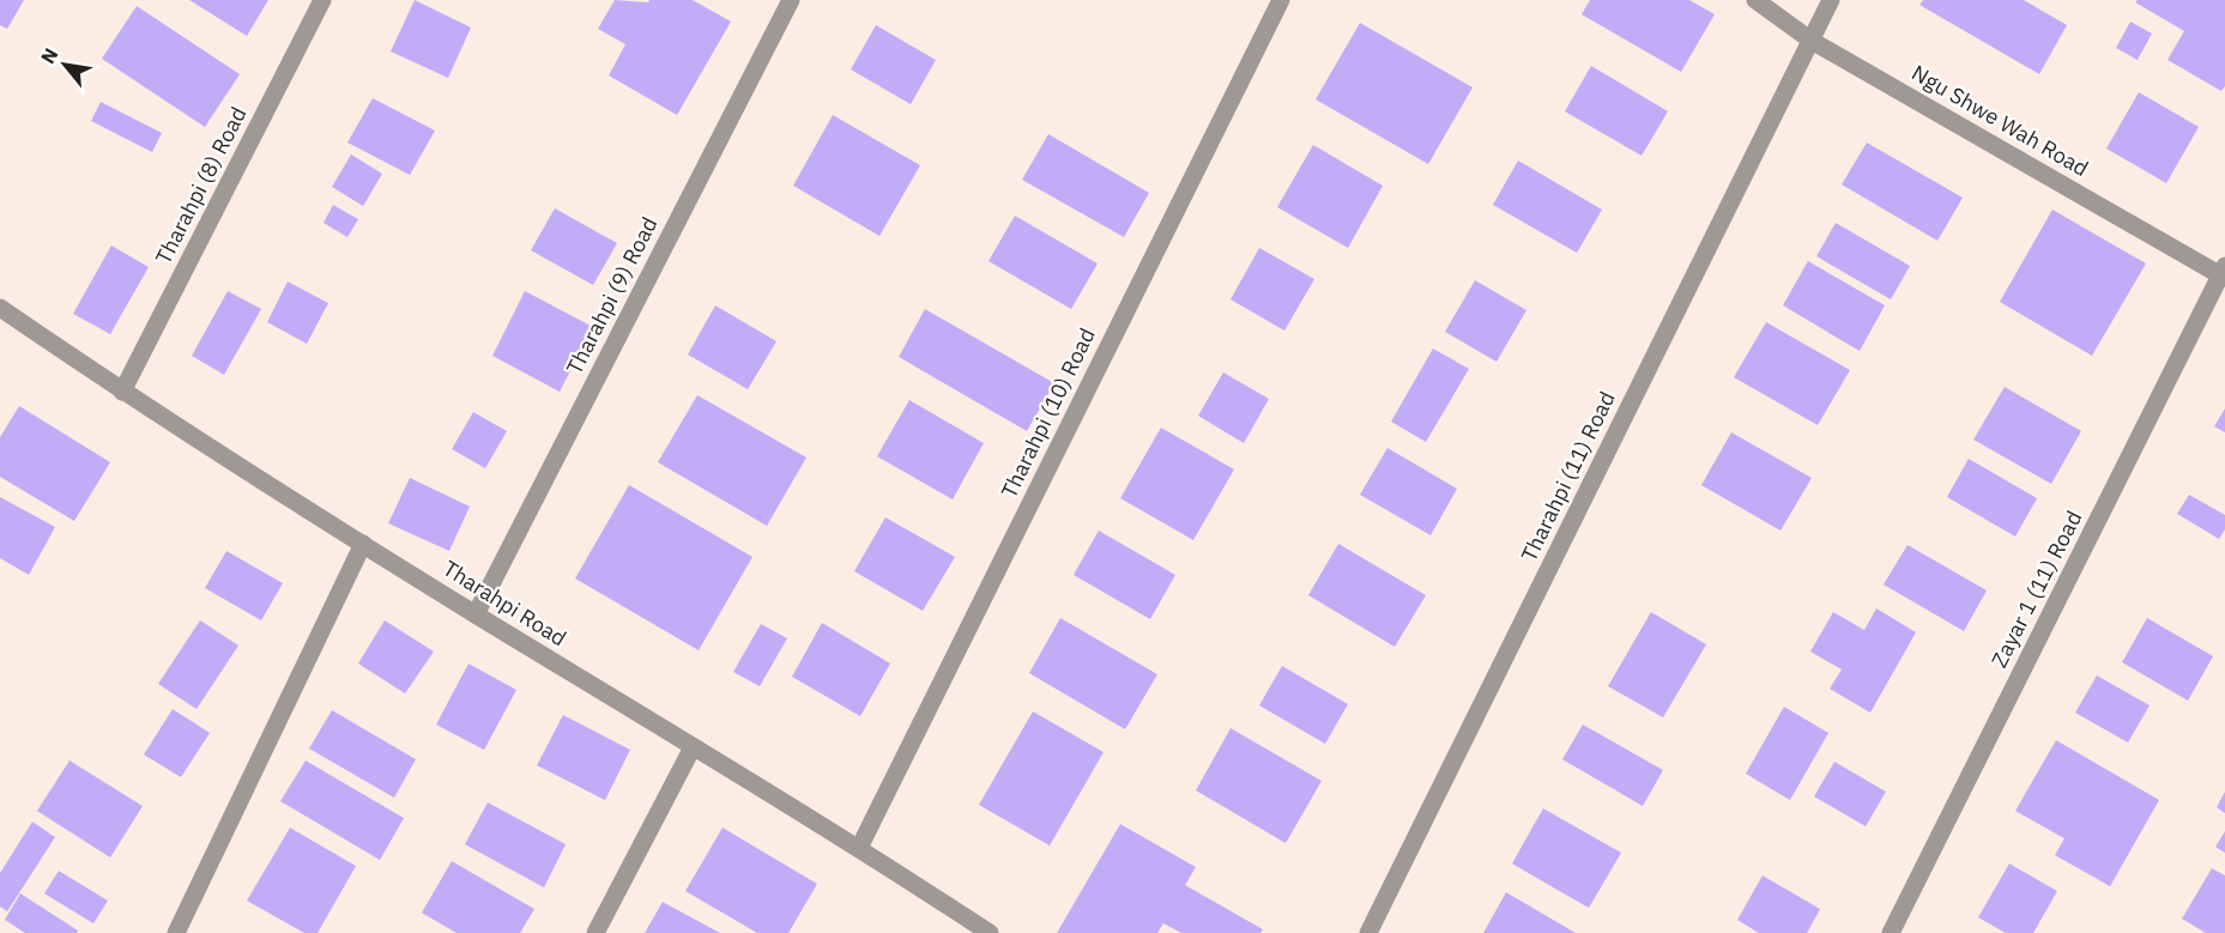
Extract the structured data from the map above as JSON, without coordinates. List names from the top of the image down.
{
  "streets": {
    "street": [
      "Ngu Shwe Wah Road",
      "Tharahpi (8) Road",
      "Tharahpi (9) Road",
      "Tharahpi (10) Road",
      "Tharahpi (11) Road",
      "Zayar 1 (11) Road",
      "Tharahpi Road"
    ]
  },
  "crossings": [
    ["Ngu Shwe Wah Road", "Tharahpi (11) Road"],
    ["Ngu Shwe Wah Road", "Zayar 1 (11) Road"],
    ["Tharahpi (8) Road", "Tharahpi Road"],
    ["Tharahpi (9) Road", "Tharahpi Road"],
    ["Tharahpi (10) Road", "Tharahpi Road"]
  ],
  "north": "top left"
}
